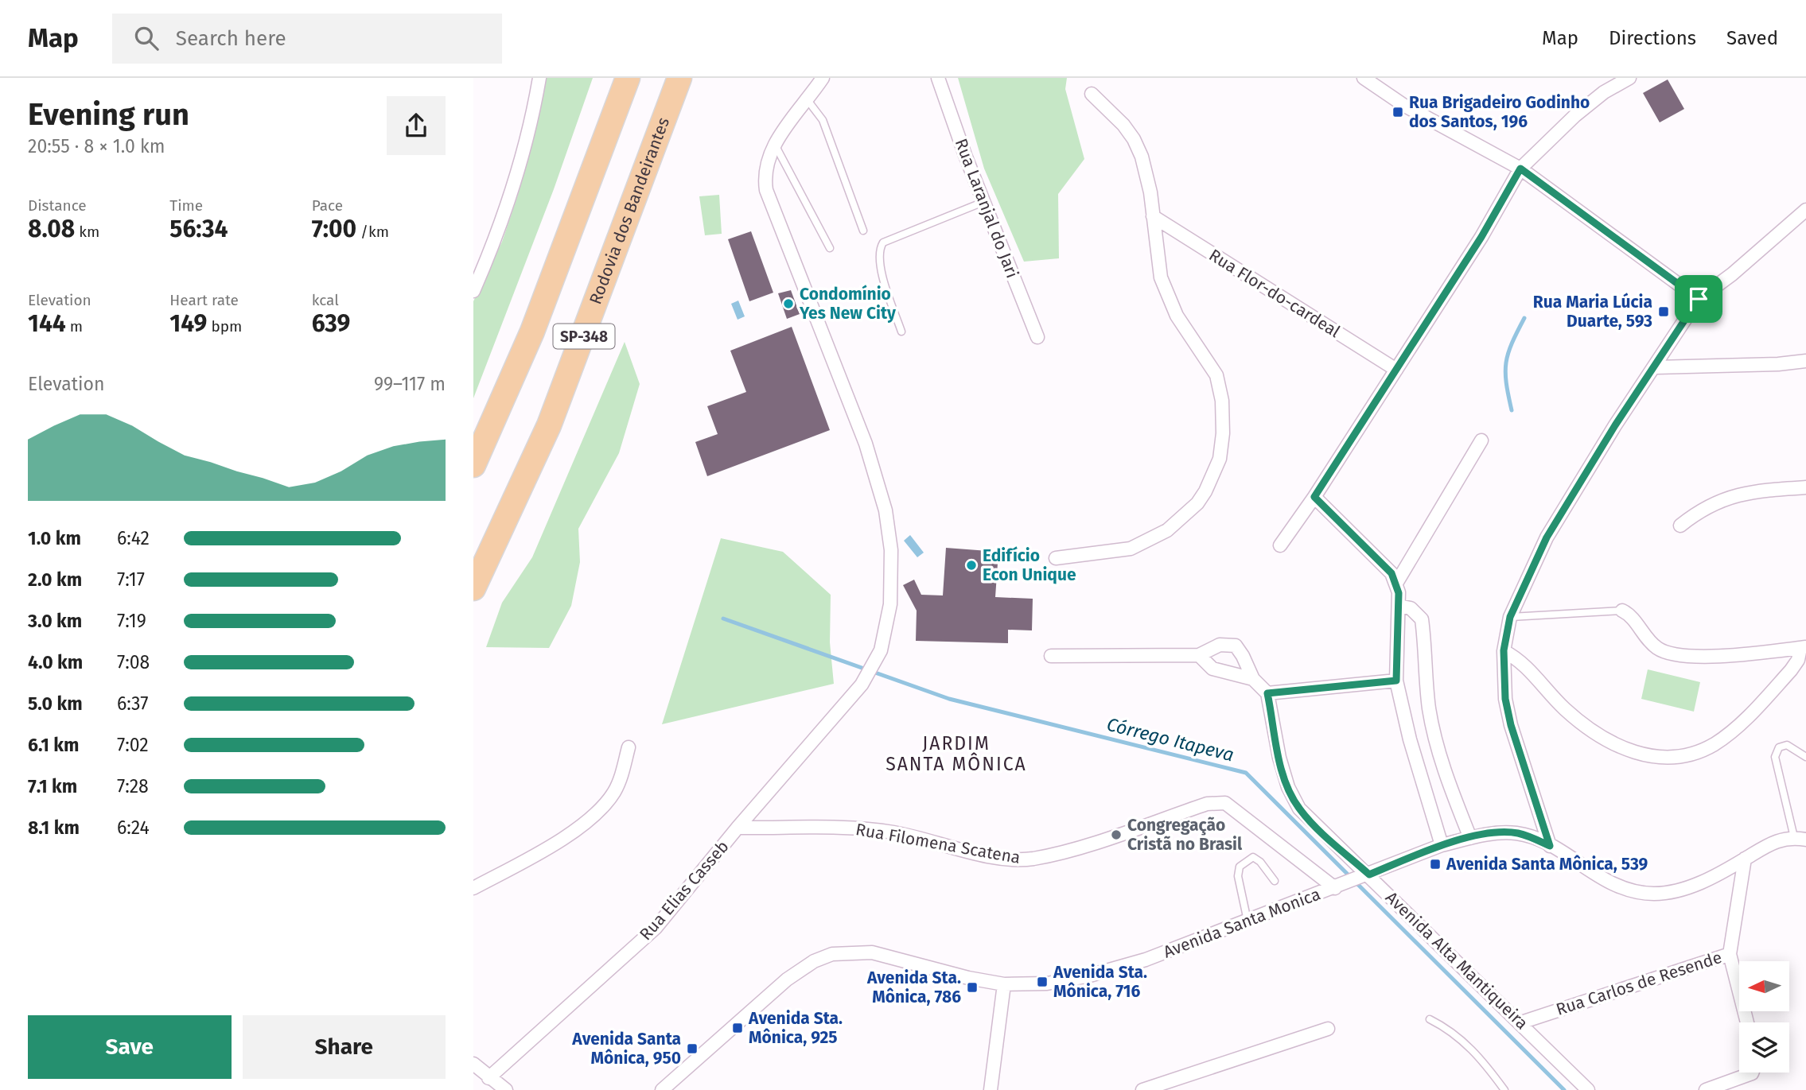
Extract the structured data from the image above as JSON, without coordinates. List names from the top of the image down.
{
  "streets": {
    "highway": ["Rodovia dos Bandeirantes", "SP-348"],
    "street": [
      "Rua Laranjal do Jari",
      "Rua Flor-do-cardeal",
      "Rua Filomena Scatena",
      "Rua Elias Casseb",
      "Avenida Santa Monica",
      "Avenida Alta Mantiqueira",
      "Rua Carlos de Resende"
    ]
  },
  "crossings": [
    ["Rua Filomena Scatena", "Rua Elias Casseb"],
    ["Rua Filomena Scatena", "Avenida Santa Monica"],
    ["Avenida Santa Monica", "Avenida Alta Mantiqueira"],
    ["Avenida Santa Monica", "Rua Carlos de Resende"],
    ["Avenida Alta Mantiqueira", "Rua Carlos de Resende"]
  ],
  "districts": ["JARDIM SANTA MÔNICA"],
  "water": ["Córrego Itapeva"],
  "places": {
    "transit": [
      "Rua Brigadeiro Godinho dos Santos, 196",
      "Rua Maria Lúcia Duarte, 593",
      "Avenida Santa Mônica, 539",
      "Avenida Sta. Mônica, 716",
      "Avenida Sta. Mônica, 786",
      "Avenida Sta. Mônica, 925",
      "Avenida Santa Mônica, 950"
    ],
    "other": ["Condomínio Yes New City", "Edifício Econ Unique", "Congregação Cristã no Brasil"]
  },
  "north": "left",
  "page": {
    "header": "Map",
    "search": "Search here",
    "nav": ["Map", "Directions", "Saved"],
    "heading": ["Evening run", "20:55 · 8 × 1.0 km"],
    "stats": [
      ["Distance", "8.08 km"],
      ["Time", "56:34"],
      ["Pace", "7:00 /km"],
      ["Elevation", "144 m"],
      ["Heart rate", "149 bpm"],
      ["kcal", "639"]
    ],
    "chart": ["Elevation", "99–117 m"],
    "list": [
      {
        "name": "1.0 km",
        "note": "6:42"
      },
      {
        "name": "2.0 km",
        "note": "7:17"
      },
      {
        "name": "3.0 km",
        "note": "7:19"
      },
      {
        "name": "4.0 km",
        "note": "7:08"
      },
      {
        "name": "5.0 km",
        "note": "6:37"
      },
      {
        "name": "6.1 km",
        "note": "7:02"
      },
      {
        "name": "7.1 km",
        "note": "7:28"
      },
      {
        "name": "8.1 km",
        "note": "6:24"
      }
    ],
    "buttons": ["Save", "Share"]
  }
}
